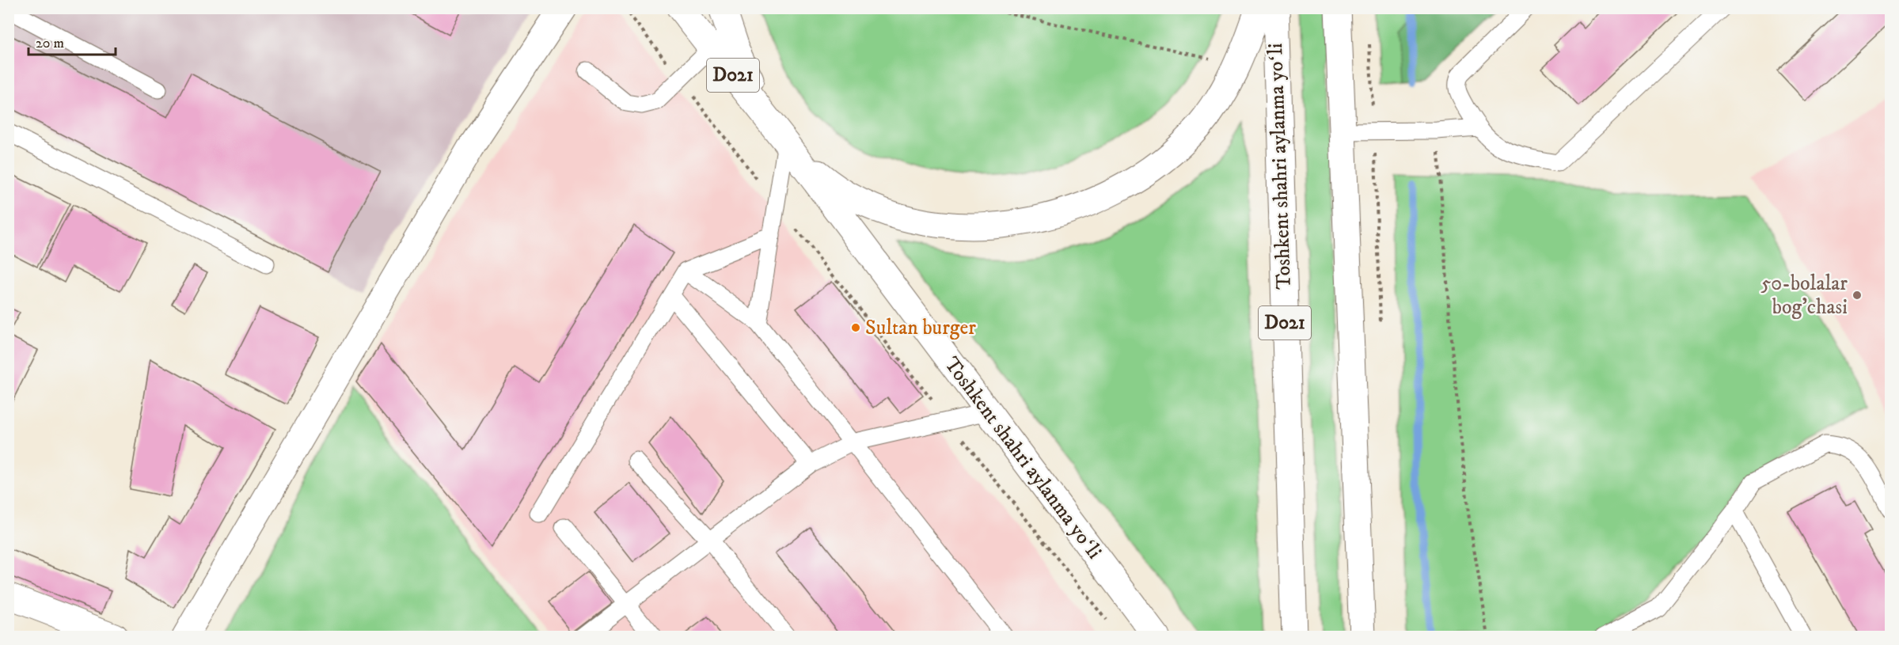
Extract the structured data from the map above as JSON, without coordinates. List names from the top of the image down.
{
  "streets": {
    "main road": ["D021", "Toshkent shahri aylanma yoʻli"]
  },
  "places": ["50-bolalar bog'chasi", "Sultan burger"],
  "scale_bar": "20 m"
}
